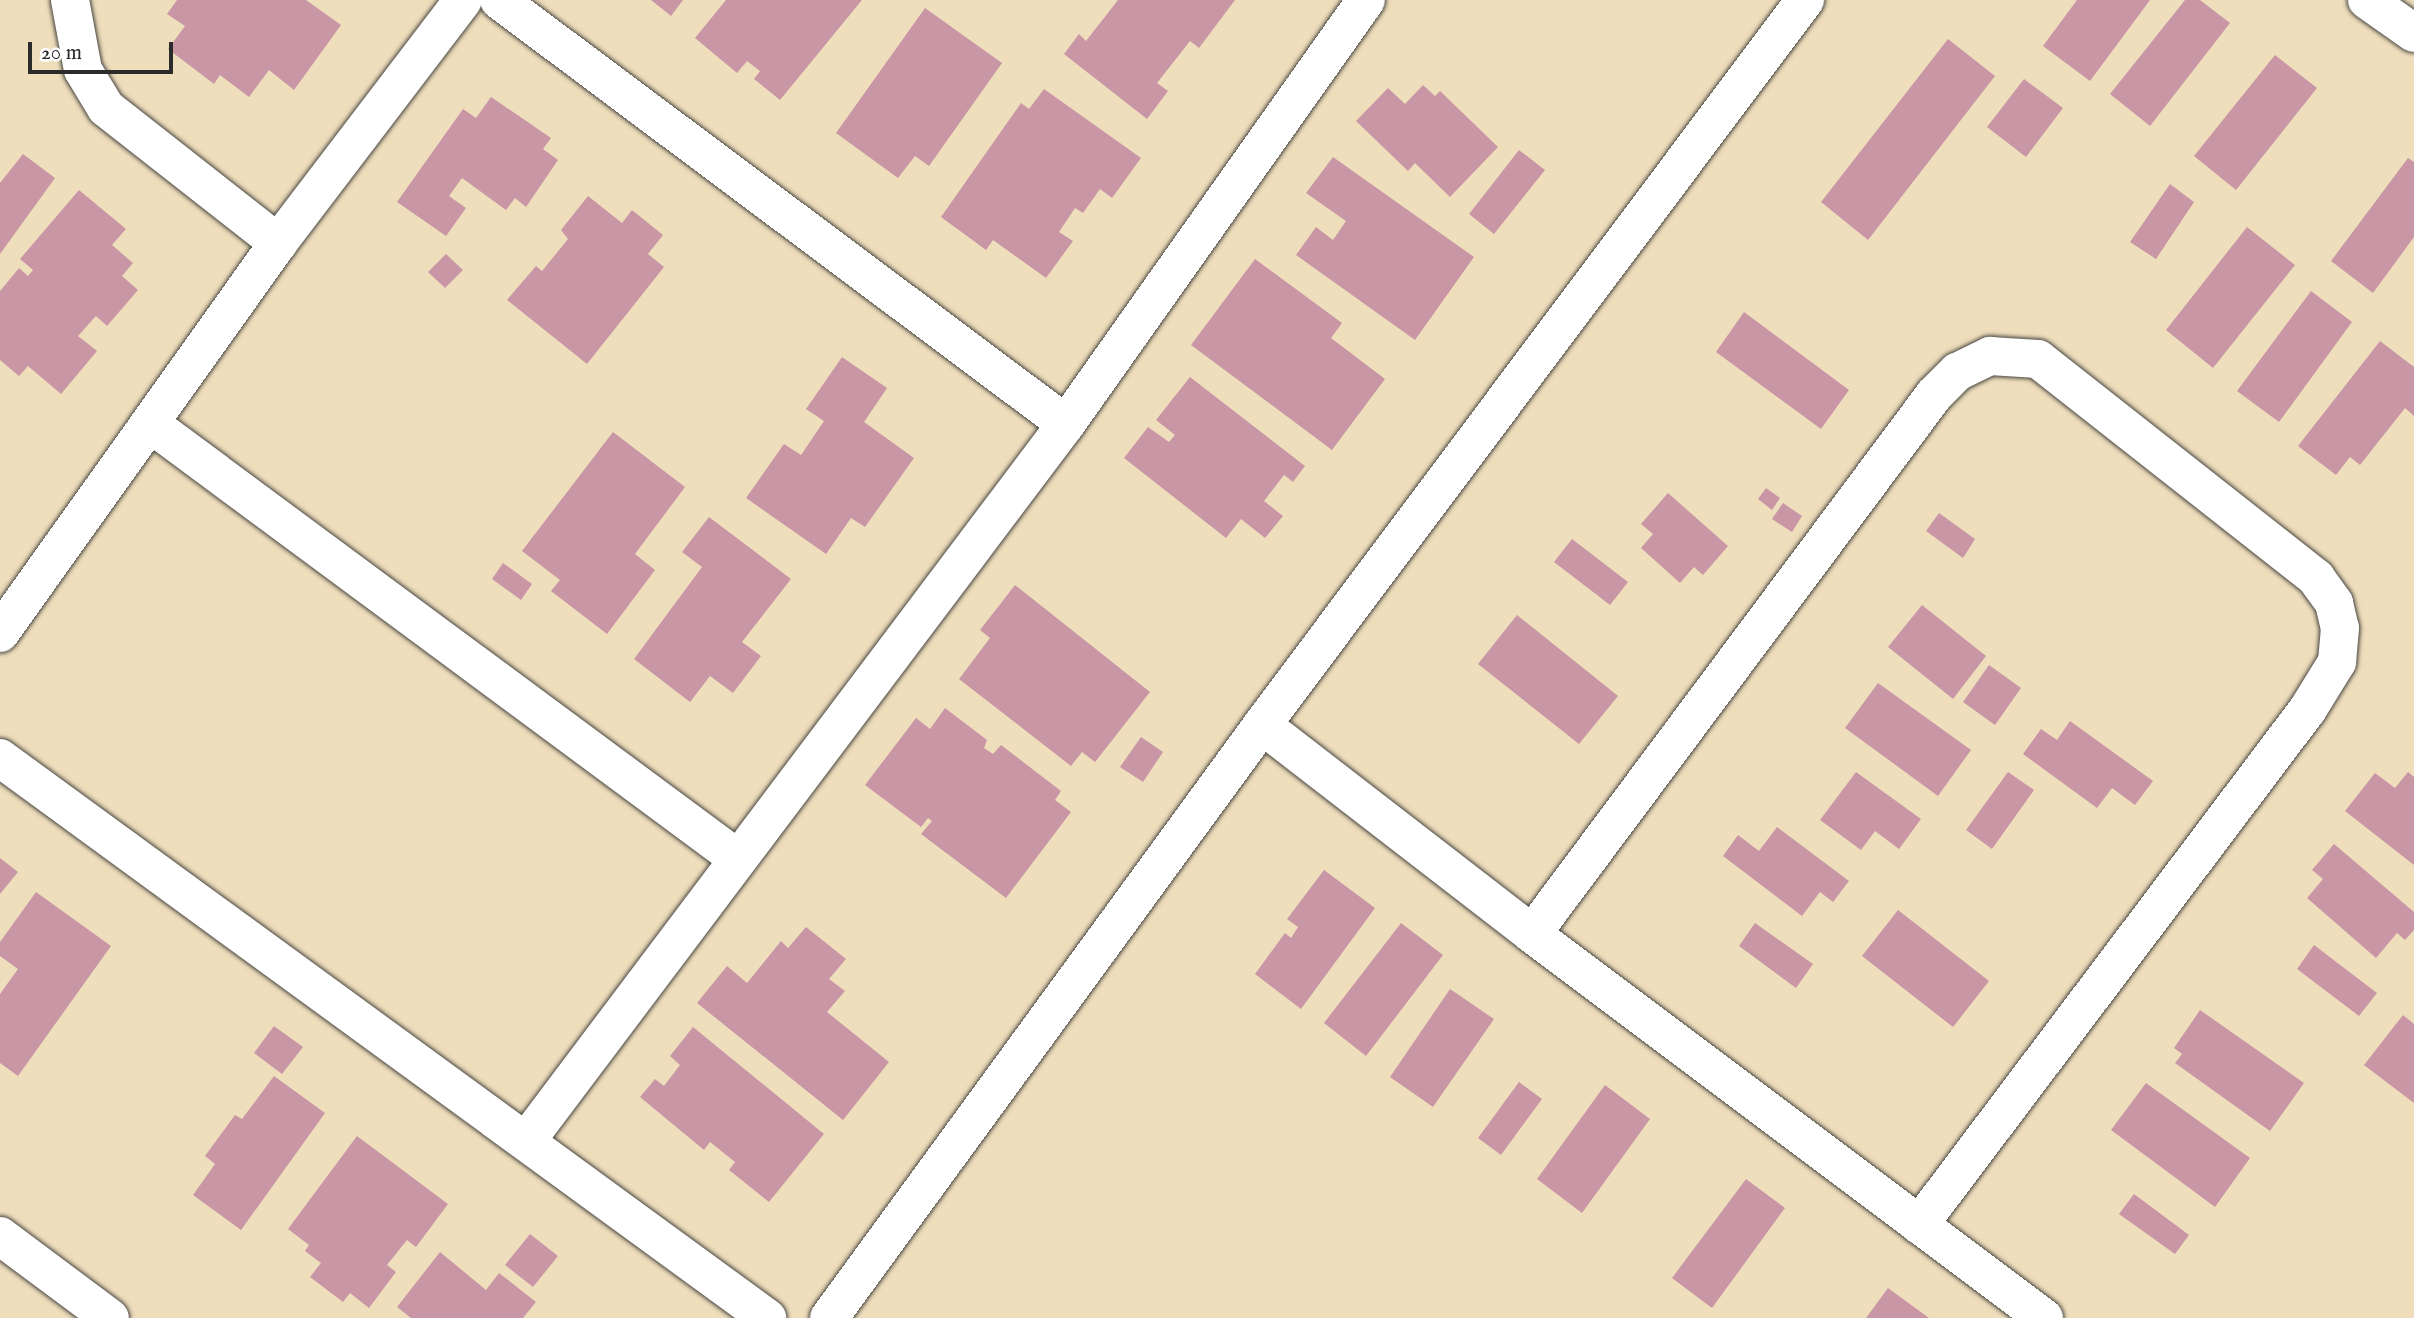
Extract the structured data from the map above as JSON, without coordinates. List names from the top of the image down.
{
  "scale_bar": "20 m"
}
